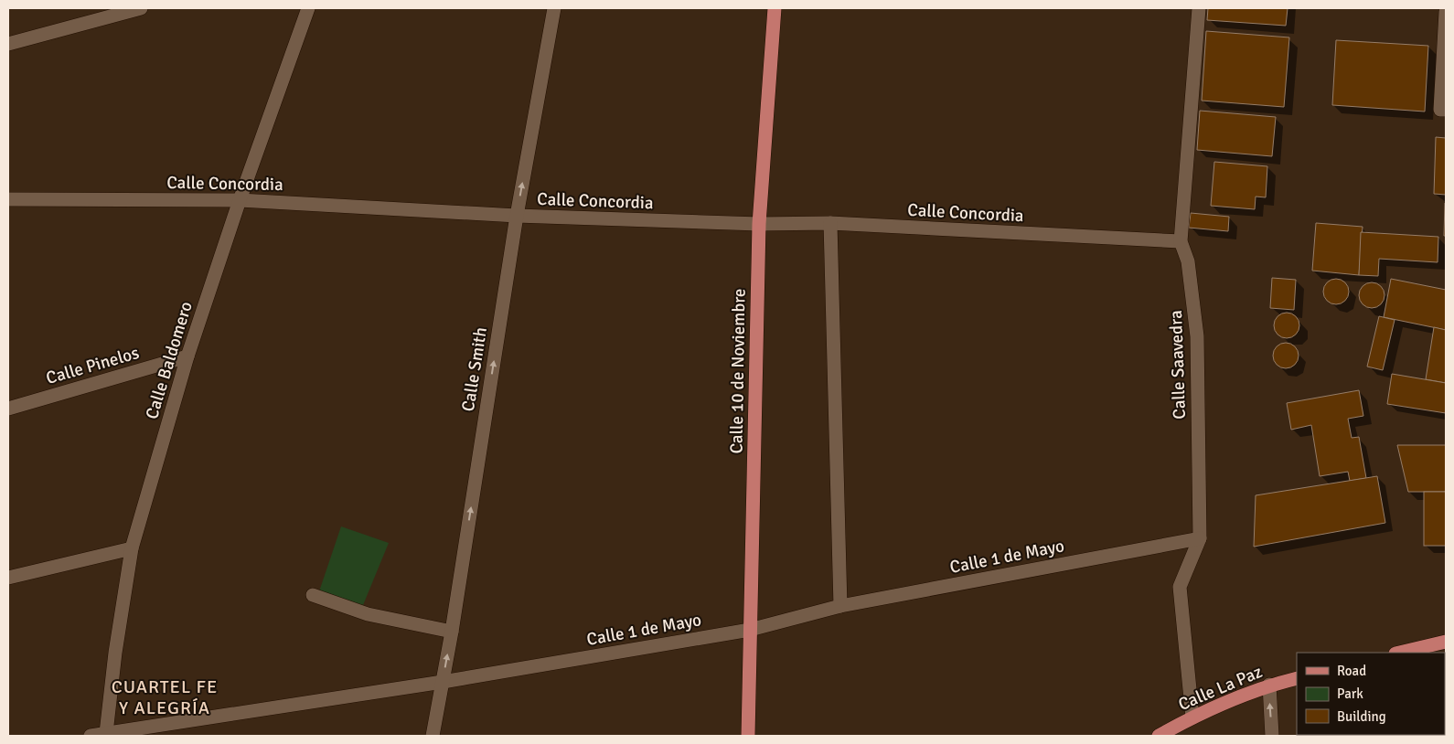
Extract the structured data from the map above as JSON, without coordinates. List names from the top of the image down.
{
  "streets": {
    "main road": ["Calle 10 de Noviembre", "Calle La Paz"],
    "street": [
      "Calle Concordia",
      "Calle Baldomero",
      "Calle Pinelos",
      "Calle Saavedra",
      "Calle Smith",
      "Calle 1 de Mayo"
    ]
  },
  "crossings": [
    ["Calle Concordia", "Calle Baldomero"],
    ["Calle Concordia", "Calle Saavedra"],
    ["Calle Concordia", "Calle Smith"],
    ["Calle Concordia", "Calle 10 de Noviembre"],
    ["Calle Baldomero", "Calle Pinelos"],
    ["Calle Baldomero", "Calle 1 de Mayo"],
    ["Calle Saavedra", "Calle 1 de Mayo"],
    ["Calle Saavedra", "Calle La Paz"],
    ["Calle Smith", "Calle 1 de Mayo"],
    ["Calle 10 de Noviembre", "Calle 1 de Mayo"]
  ],
  "one_way": ["Calle Smith"],
  "districts": ["CUARTEL FE Y ALEGRÍA"],
  "legend": ["Road", "Park", "Building"]
}
